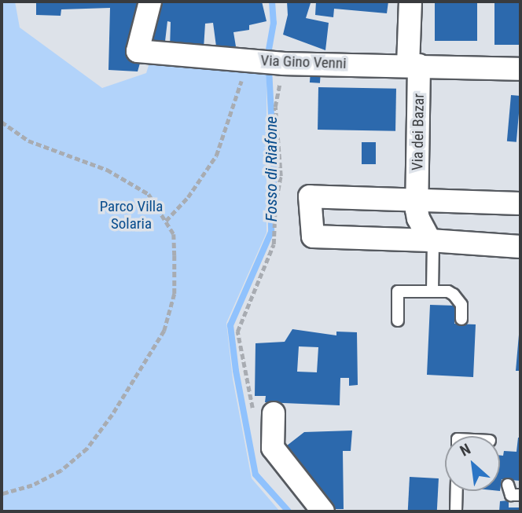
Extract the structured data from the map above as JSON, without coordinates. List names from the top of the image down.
{
  "streets": {
    "street": ["Via Gino Venni", "Via dei Bazar"]
  },
  "crossings": [
    ["Via Gino Venni", "Via dei Bazar"]
  ],
  "water": ["Fosso di Riafone"],
  "parks": ["Parco Villa Solaria"],
  "north": "top left"
}
